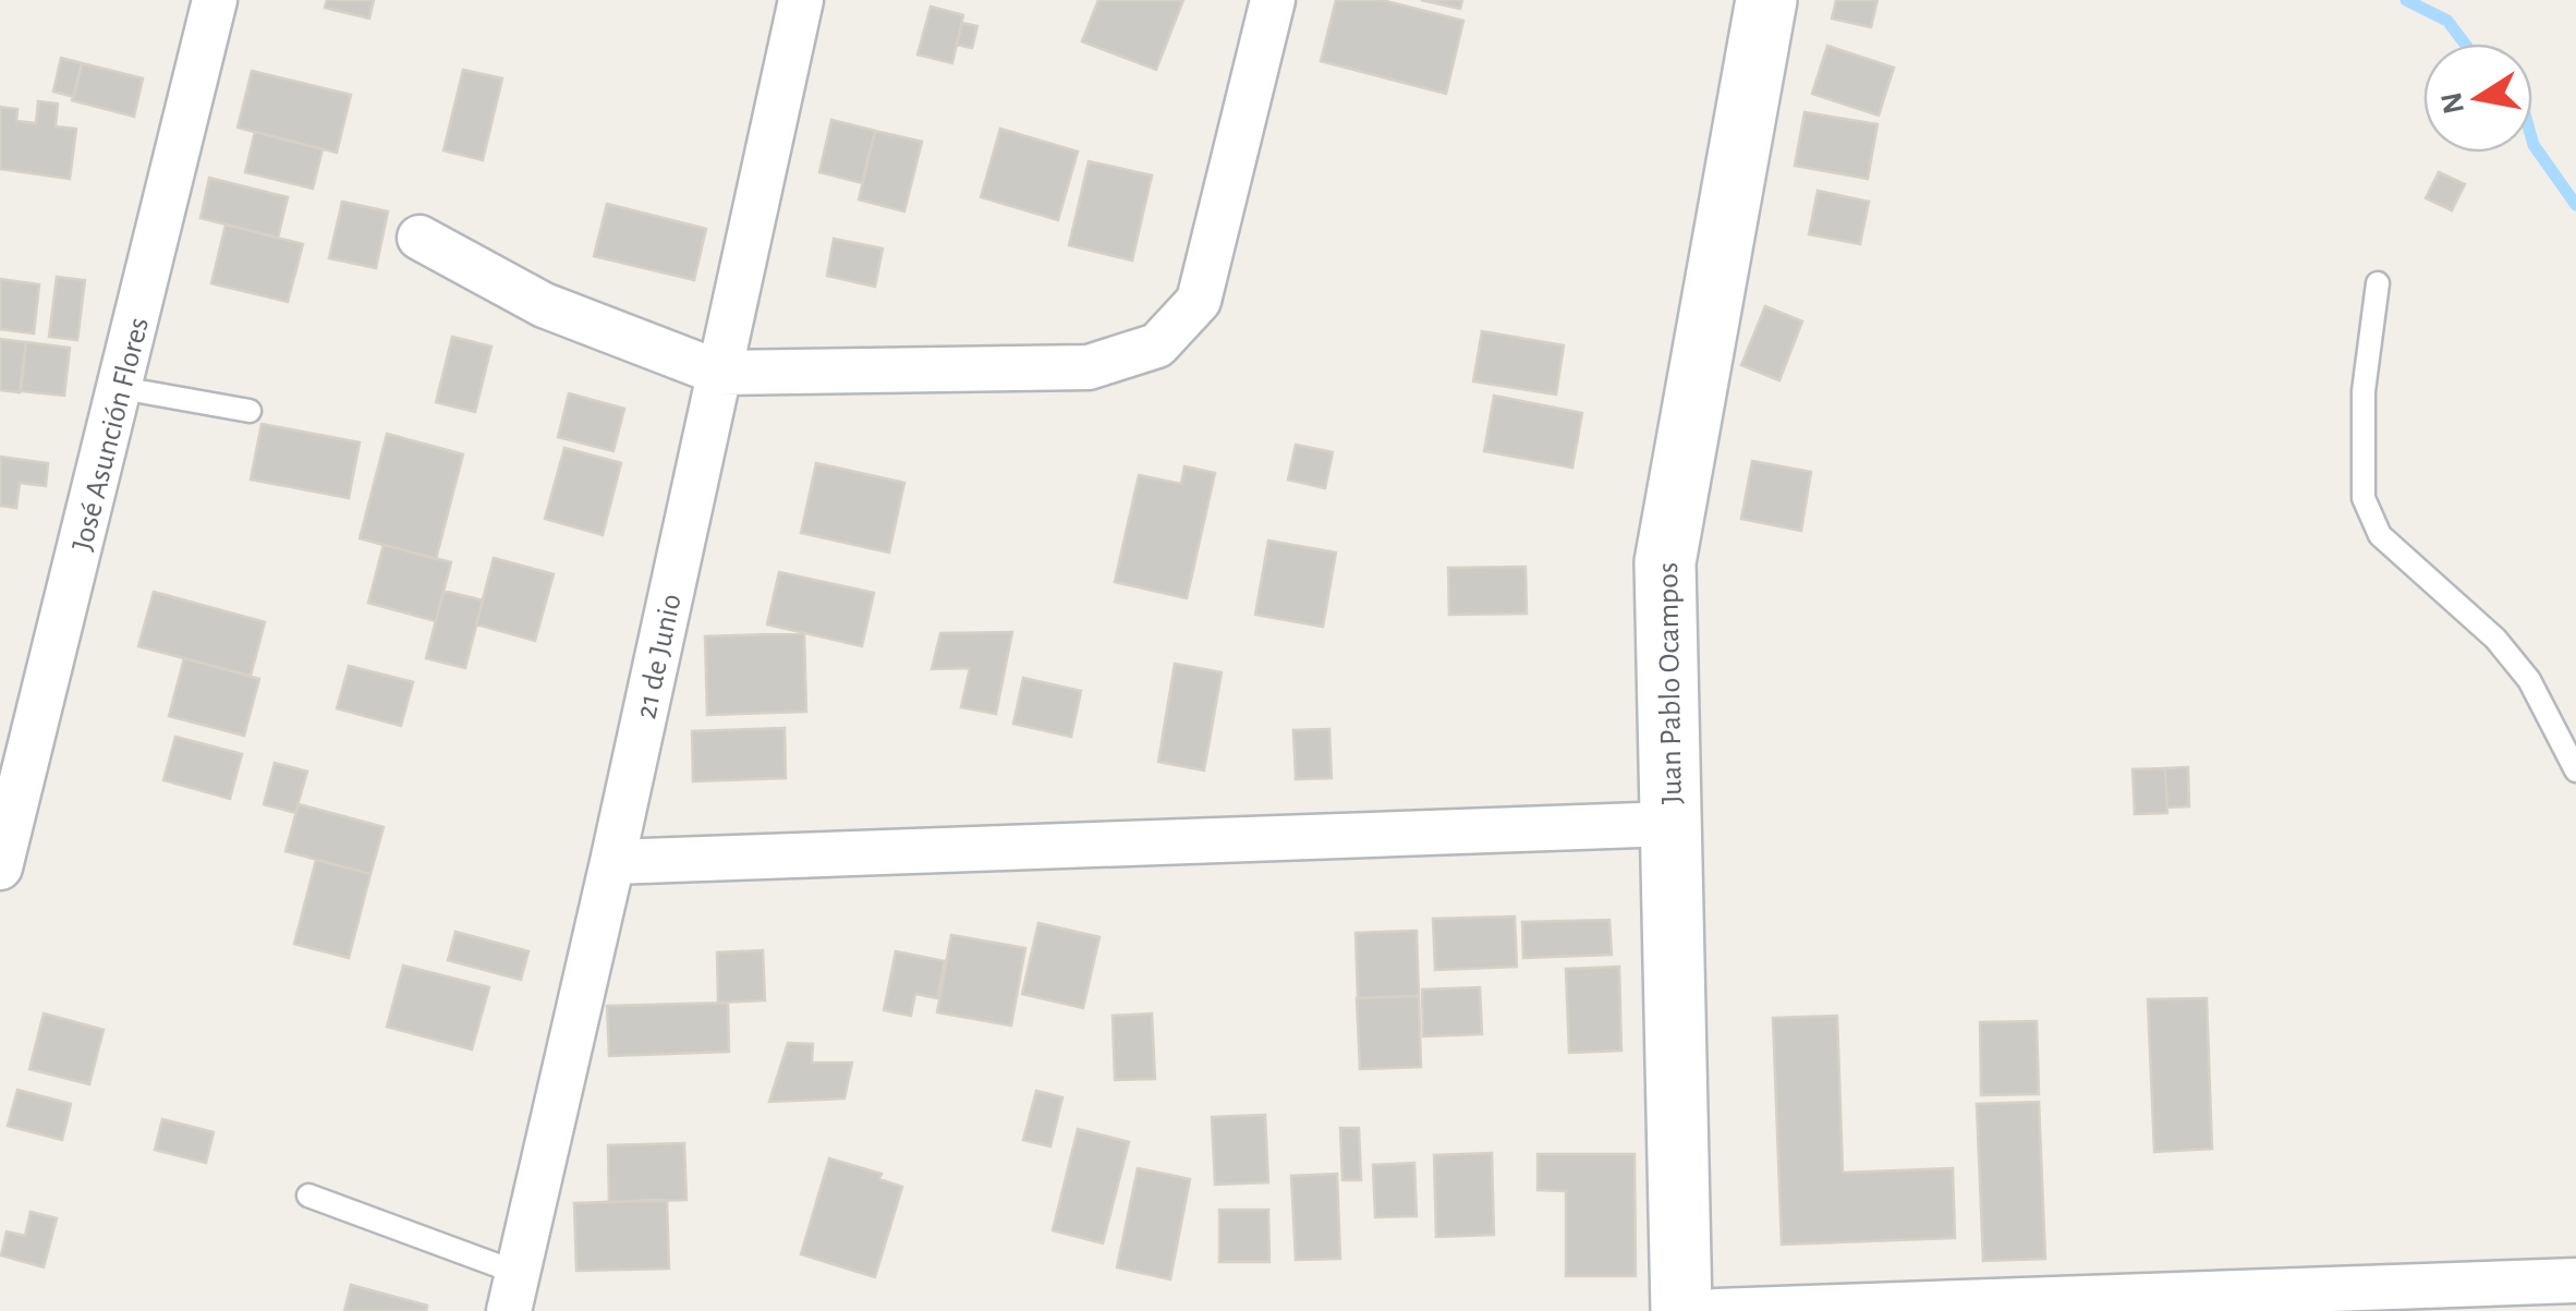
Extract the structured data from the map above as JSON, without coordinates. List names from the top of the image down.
{
  "streets": {
    "street": ["José Asunción Flores", "21 de Junio", "Juan Pablo Ocampos"]
  },
  "north": "left"
}
